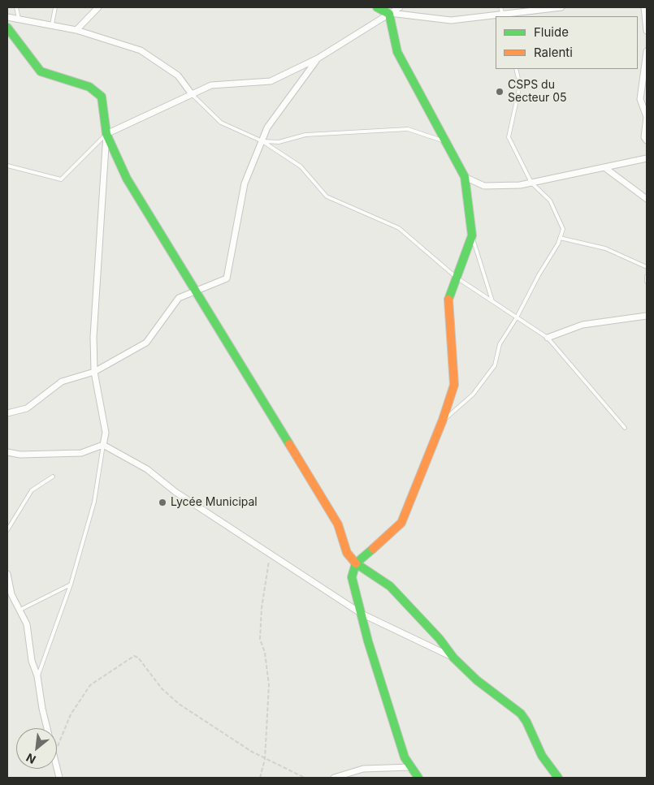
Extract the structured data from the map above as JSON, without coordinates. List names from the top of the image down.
{
  "places": ["CSPS du Secteur 05", "Lycée Municipal"],
  "legend": ["Fluide", "Ralenti"],
  "north": "bottom left"
}
